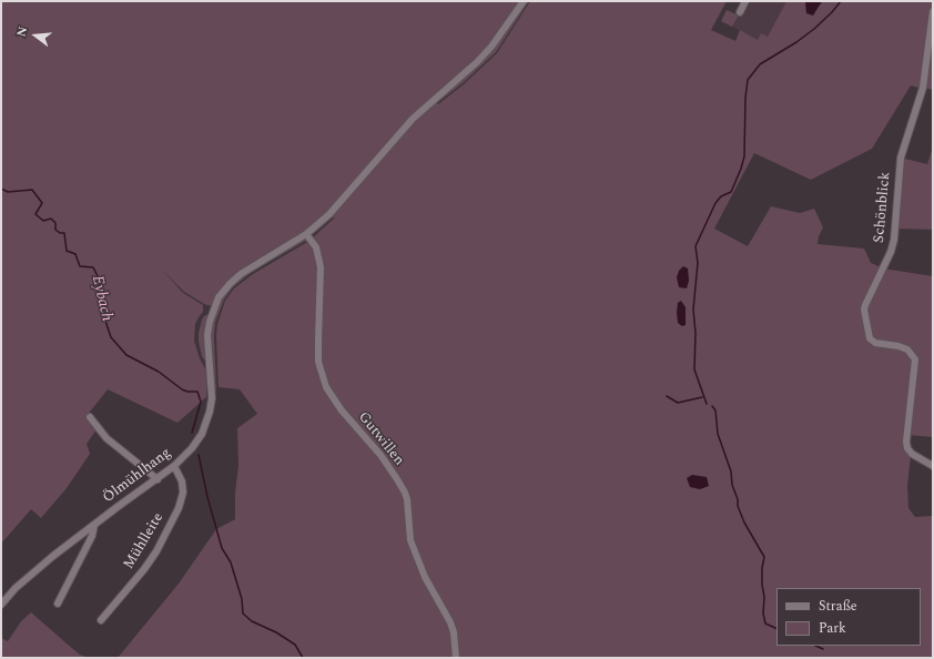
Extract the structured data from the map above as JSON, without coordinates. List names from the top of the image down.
{
  "streets": {
    "street": [
      "Schönblick",
      "Gutwillen",
      "Ölmühlhang",
      "Mühlleite"
    ]
  },
  "crossings": [
    ["Gutwillen", "Ölmühlhang"],
    ["Ölmühlhang", "Mühlleite"]
  ],
  "water": ["Eybach"],
  "legend": ["Straße", "Park"],
  "north": "left"
}
